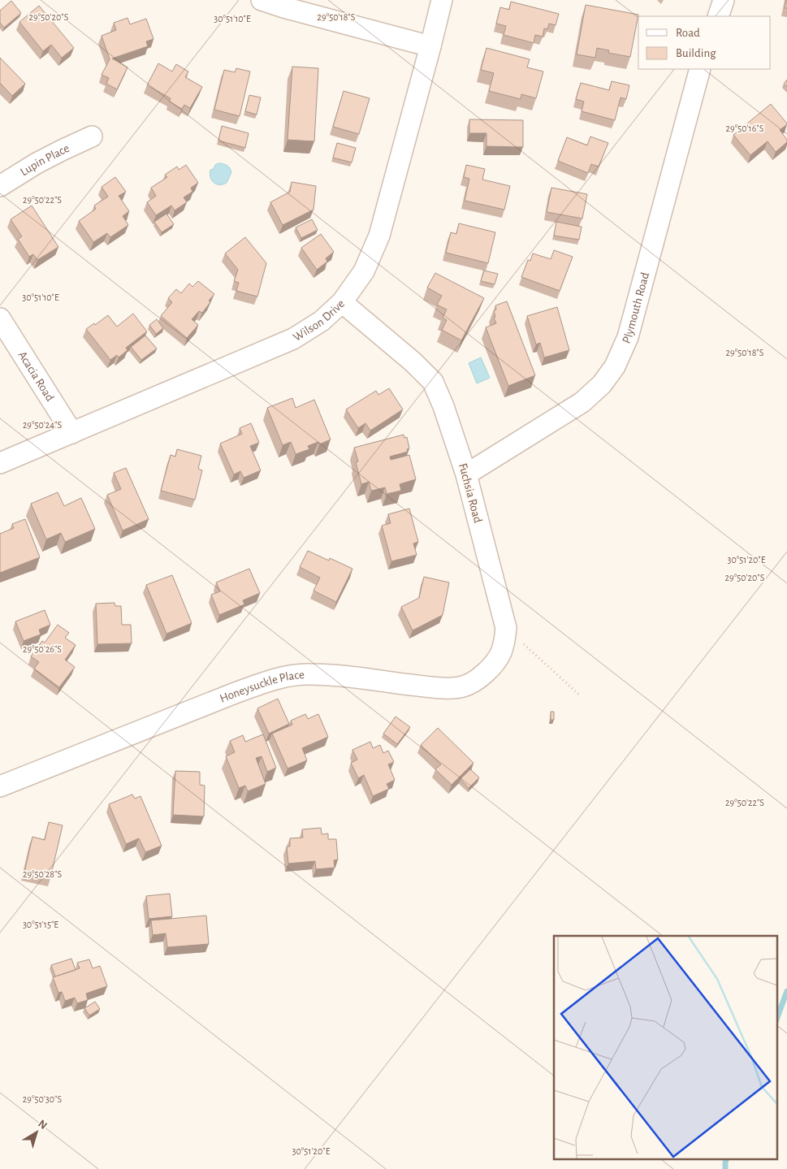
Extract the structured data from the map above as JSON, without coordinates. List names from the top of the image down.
{
  "streets": {
    "street": [
      "Lupin Place",
      "Plymouth Road",
      "Wilson Drive",
      "Acacia Road",
      "Fuchsia Road",
      "Honeysuckle Place"
    ]
  },
  "crossings": [
    ["Plymouth Road", "Fuchsia Road"],
    ["Wilson Drive", "Acacia Road"],
    ["Wilson Drive", "Fuchsia Road"],
    ["Fuchsia Road", "Honeysuckle Place"]
  ],
  "legend": ["Road", "Building"],
  "north": "top right",
  "coordinates": [
    "29°50'20\"S",
    "29°50'18\"S",
    "30°51'10\"E",
    "29°50'16\"S",
    "29°50'22\"S",
    "29°50'24\"S",
    "30°51'20\"E",
    "29°50'26\"S",
    "29°50'28\"S",
    "30°51'15\"E",
    "29°50'30\"S"
  ]
}
